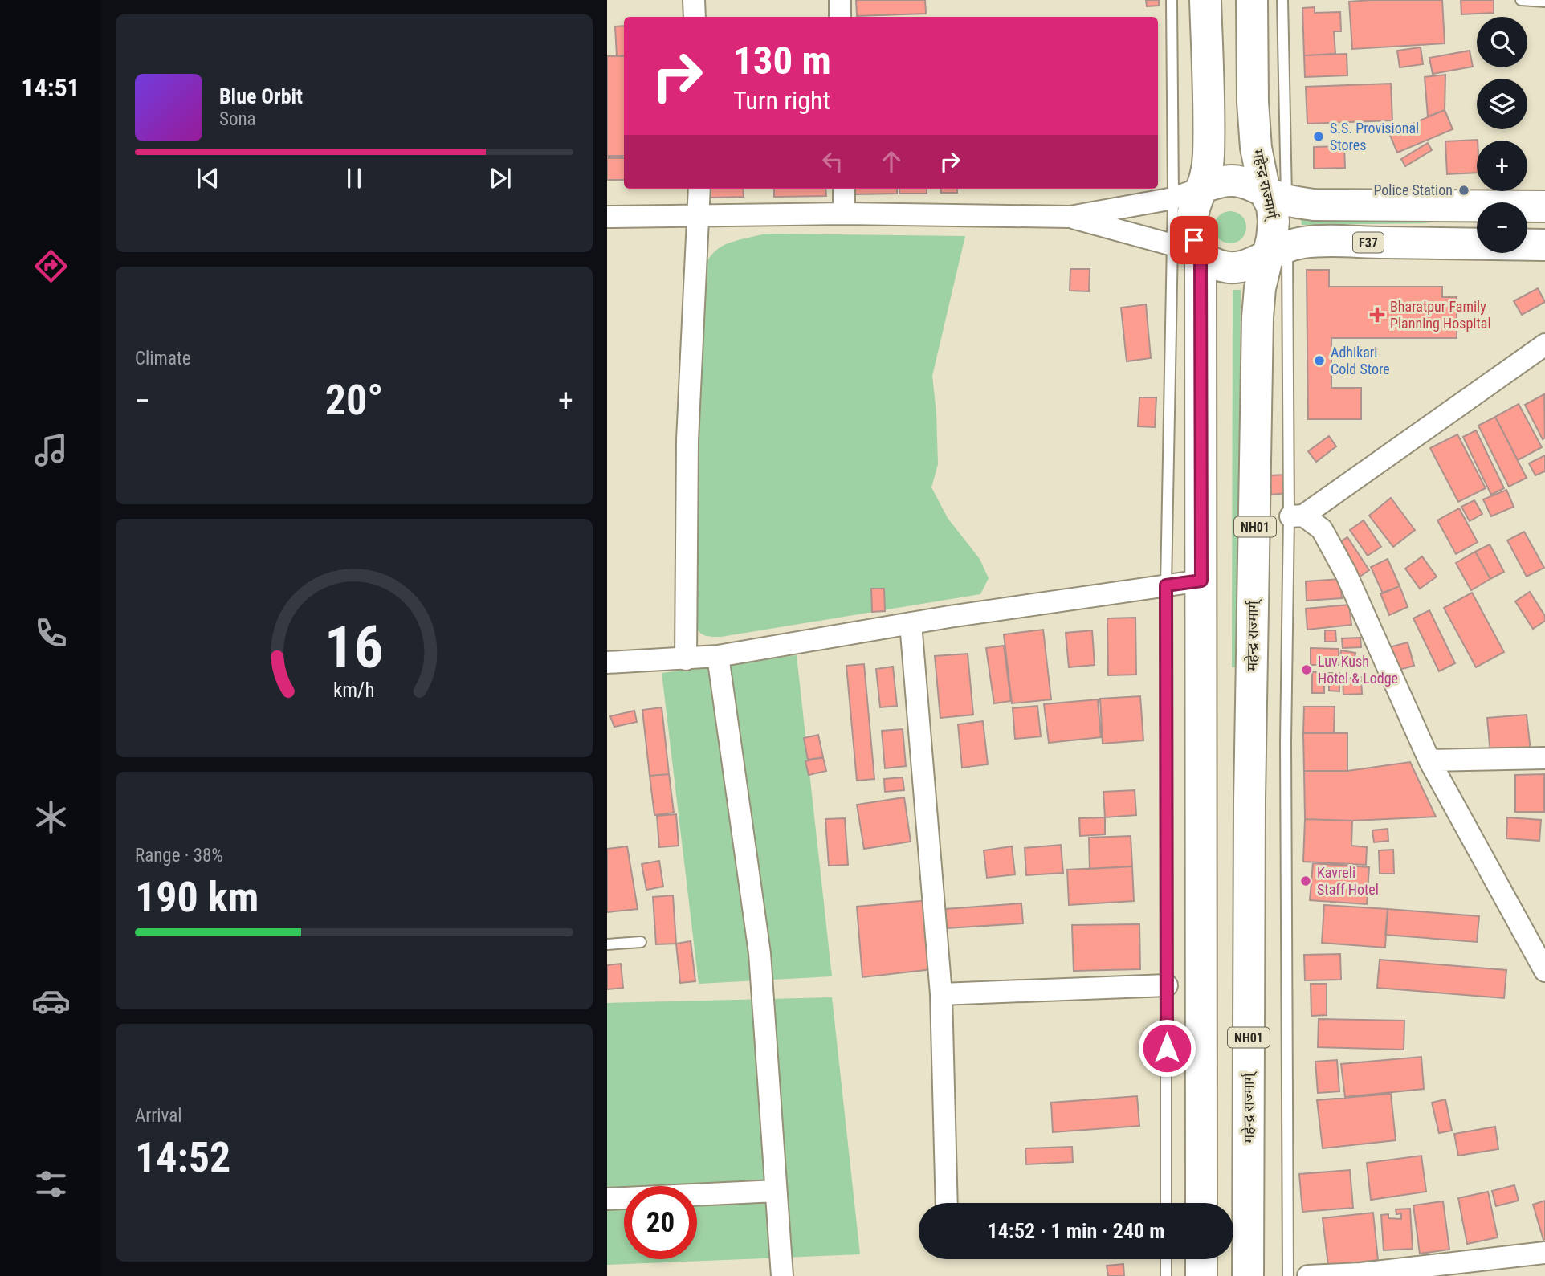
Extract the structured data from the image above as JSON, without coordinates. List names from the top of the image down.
{
  "streets": {
    "highway": ["महेन्द्र राज्मार्ग्", "F37", "NH01"]
  },
  "crossings": [
    ["महेन्द्र राज्मार्ग्", "F37"]
  ],
  "places": {
    "other": [
      "S.S. Provisional Stores",
      "Police Station",
      "Adhikari Cold Store",
      "Luv Kush Hotel & Lodge",
      "Kavreli Staff Hotel"
    ],
    "health": ["Bharatpur Family Planning Hospital"]
  },
  "page": {
    "tabs": "14:51",
    "map_buttons": ["+", "−"],
    "turn": ["130 m", "Turn right"],
    "song": ["Blue Orbit", "Sona"],
    "tile": [
      "Climate",
      ["Range · 38%", "190 km"],
      ["Arrival", "14:52"]
    ],
    "heat": ["−", "20°", "+"],
    "limit": "20",
    "trip": "14:52 · 1 min · 240 m",
    "gauge": ["16", "km/h"]
  }
}
